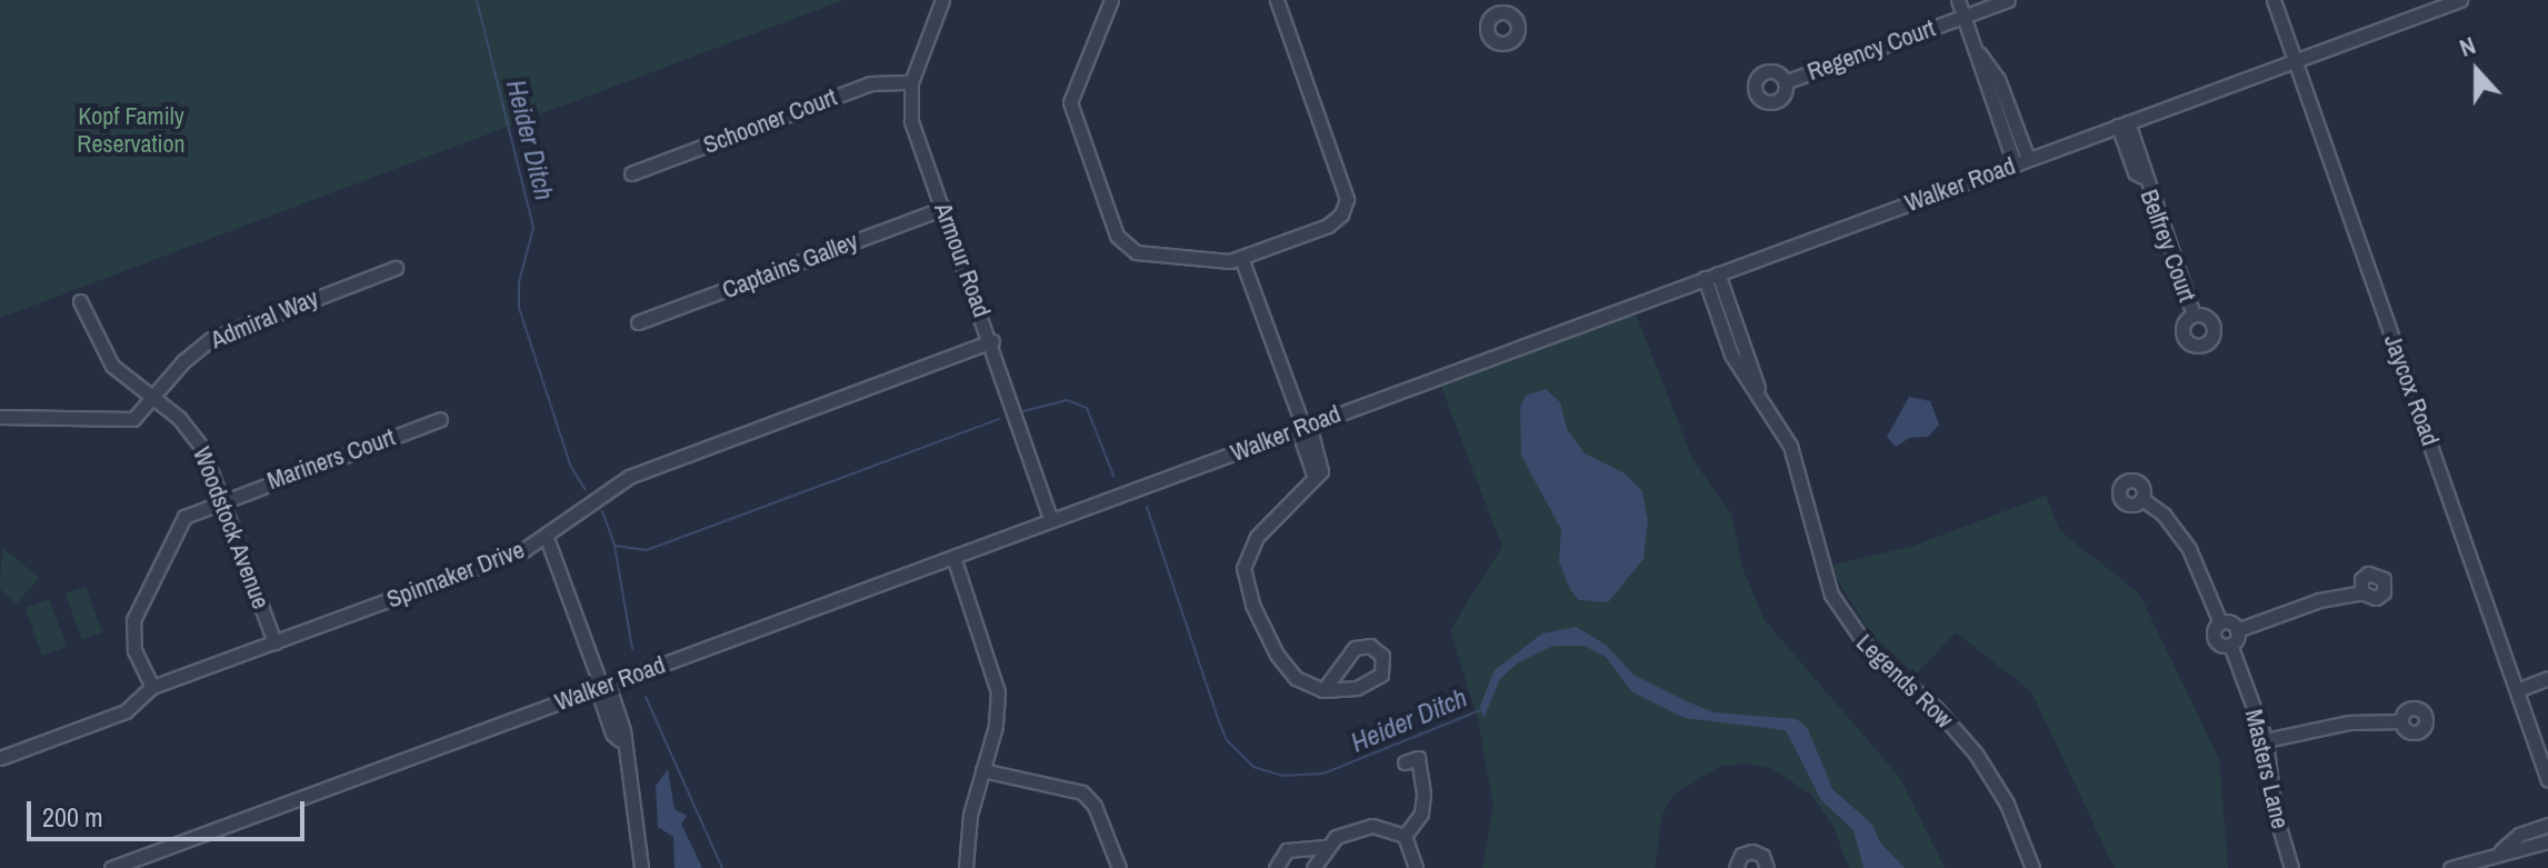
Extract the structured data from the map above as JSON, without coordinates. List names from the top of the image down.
{
  "streets": {
    "street": [
      "Regency Court",
      "Schooner Court",
      "Walker Road",
      "Belfrey Court",
      "Armour Road",
      "Captains Galley",
      "Admiral Way",
      "Jaycox Road",
      "Mariners Court",
      "Woodstock Avenue",
      "Spinnaker Drive",
      "Legends Row",
      "Masters Lane"
    ]
  },
  "crossings": [
    ["Schooner Court", "Armour Road"],
    ["Walker Road", "Belfrey Court"],
    ["Walker Road", "Armour Road"],
    ["Walker Road", "Jaycox Road"],
    ["Walker Road", "Legends Row"],
    ["Armour Road", "Captains Galley"],
    ["Armour Road", "Spinnaker Drive"],
    ["Admiral Way", "Woodstock Avenue"],
    ["Mariners Court", "Woodstock Avenue"],
    ["Mariners Court", "Spinnaker Drive"],
    ["Woodstock Avenue", "Spinnaker Drive"]
  ],
  "water": ["Heider Ditch"],
  "parks": ["Kopf Family Reservation"],
  "scale_bar": "200 m",
  "north": "top"
}
